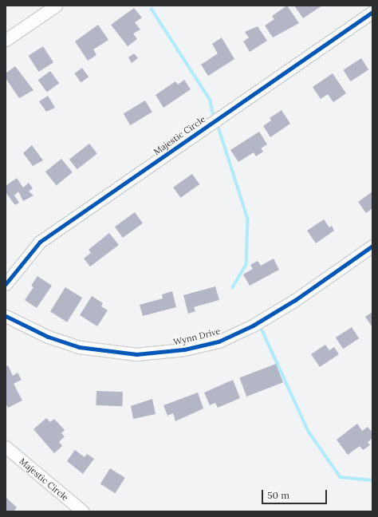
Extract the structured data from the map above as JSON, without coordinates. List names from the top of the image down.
{
  "streets": {
    "street": ["Majestic Circle", "Wynn Drive"]
  },
  "scale_bar": "50 m"
}
